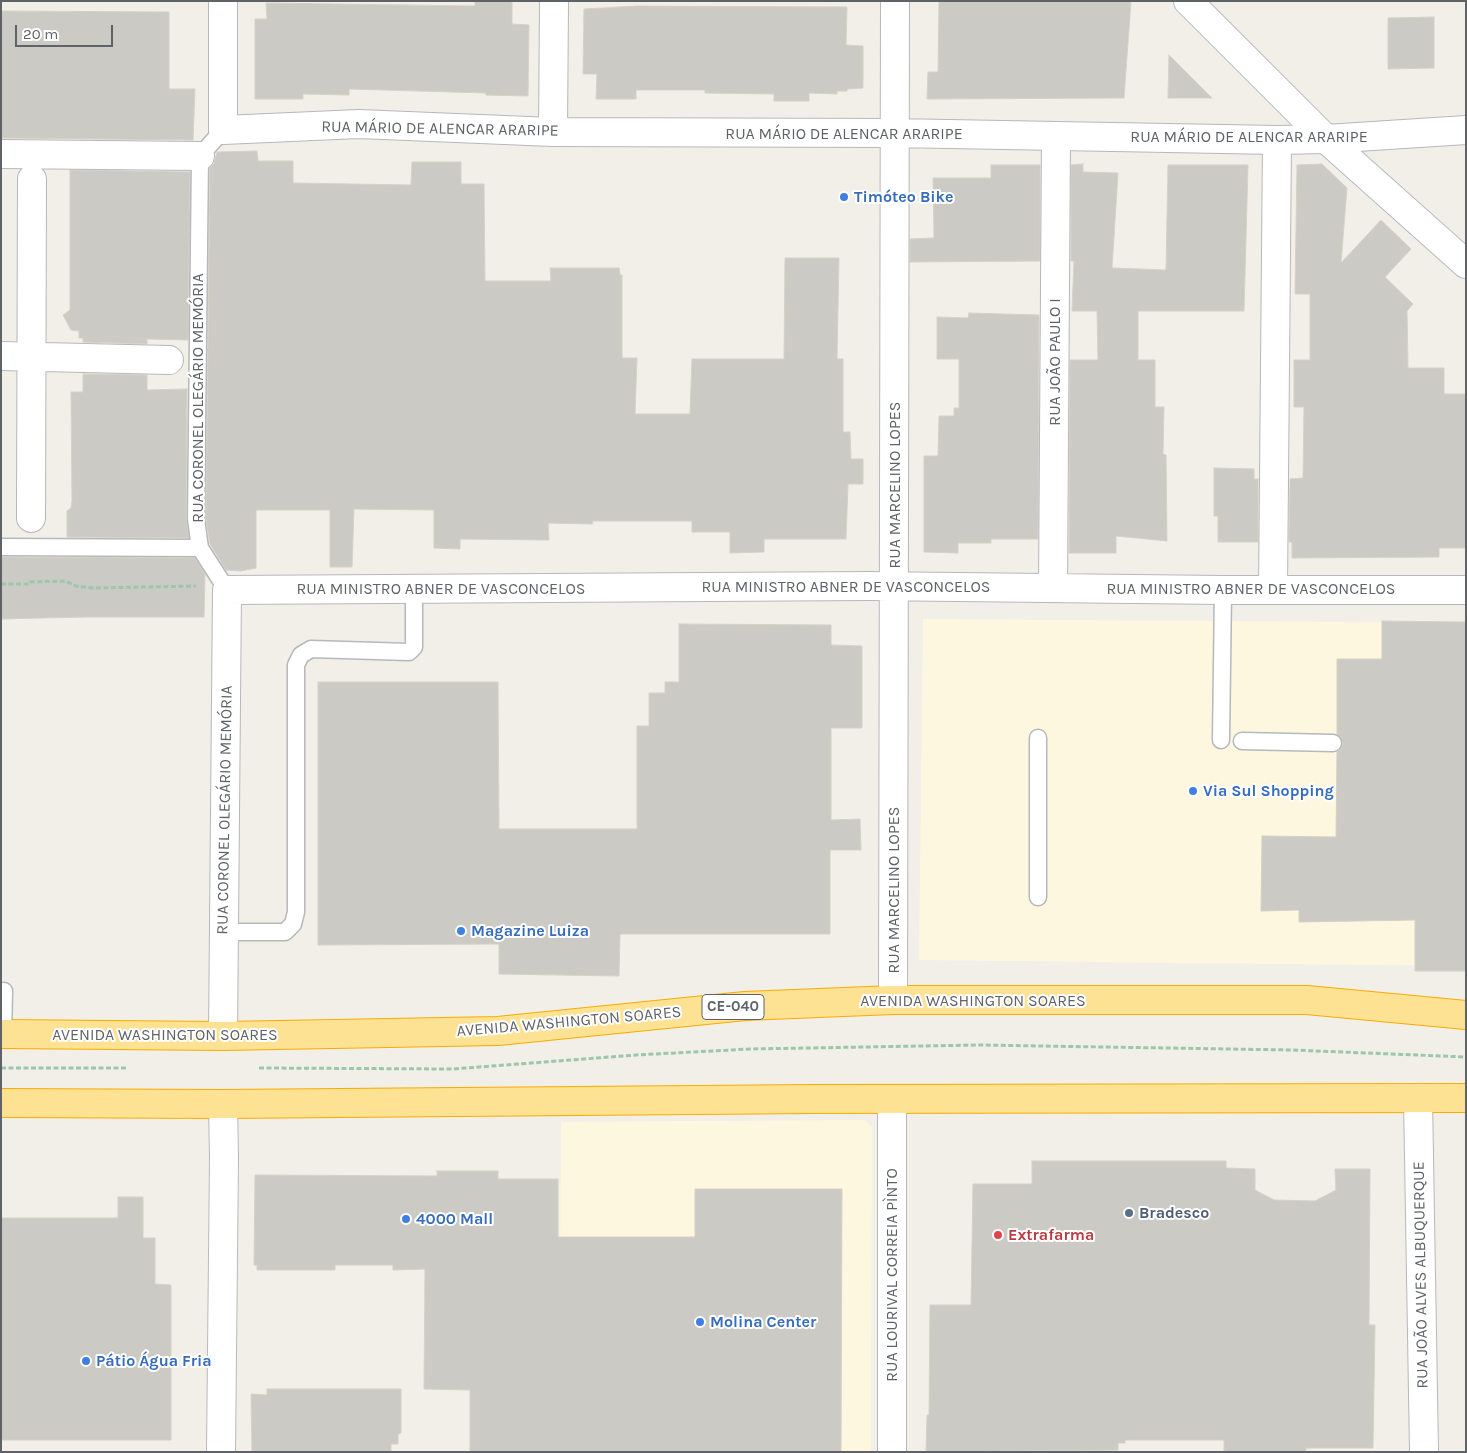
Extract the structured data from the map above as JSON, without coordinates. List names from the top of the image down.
{
  "streets": {
    "highway": ["AVENIDA WASHINGTON SOARES", "CE-040"],
    "street": [
      "RUA MÁRIO DE ALENCAR ARARIPE",
      "RUA JOÃO PAULO I",
      "RUA CORONEL OLEGÁRIO MEMÓRIA",
      "RUA MARCELINO LOPES",
      "RUA MINISTRO ABNER DE VASCONCELOS",
      "RUA LOURIVAL CORREIA PÌNTO",
      "RUA JOÃO ALVES ALBUQUERQUE"
    ]
  },
  "crossings": [
    ["RUA MÁRIO DE ALENCAR ARARIPE", "RUA JOÃO PAULO I"],
    ["RUA MÁRIO DE ALENCAR ARARIPE", "RUA MARCELINO LOPES"],
    ["RUA JOÃO PAULO I", "RUA MINISTRO ABNER DE VASCONCELOS"],
    ["RUA CORONEL OLEGÁRIO MEMÓRIA", "RUA MINISTRO ABNER DE VASCONCELOS"],
    ["RUA CORONEL OLEGÁRIO MEMÓRIA", "AVENIDA WASHINGTON SOARES"],
    ["RUA MARCELINO LOPES", "RUA MINISTRO ABNER DE VASCONCELOS"],
    ["RUA MARCELINO LOPES", "AVENIDA WASHINGTON SOARES"]
  ],
  "places": [
    "Timóteo Bike",
    "Via Sul Shopping",
    "Magazine Luiza",
    "Bradesco",
    "4000 Mall",
    "Extrafarma",
    "Molina Center",
    "Pátio Água Fria"
  ],
  "scale_bar": "20 m"
}
